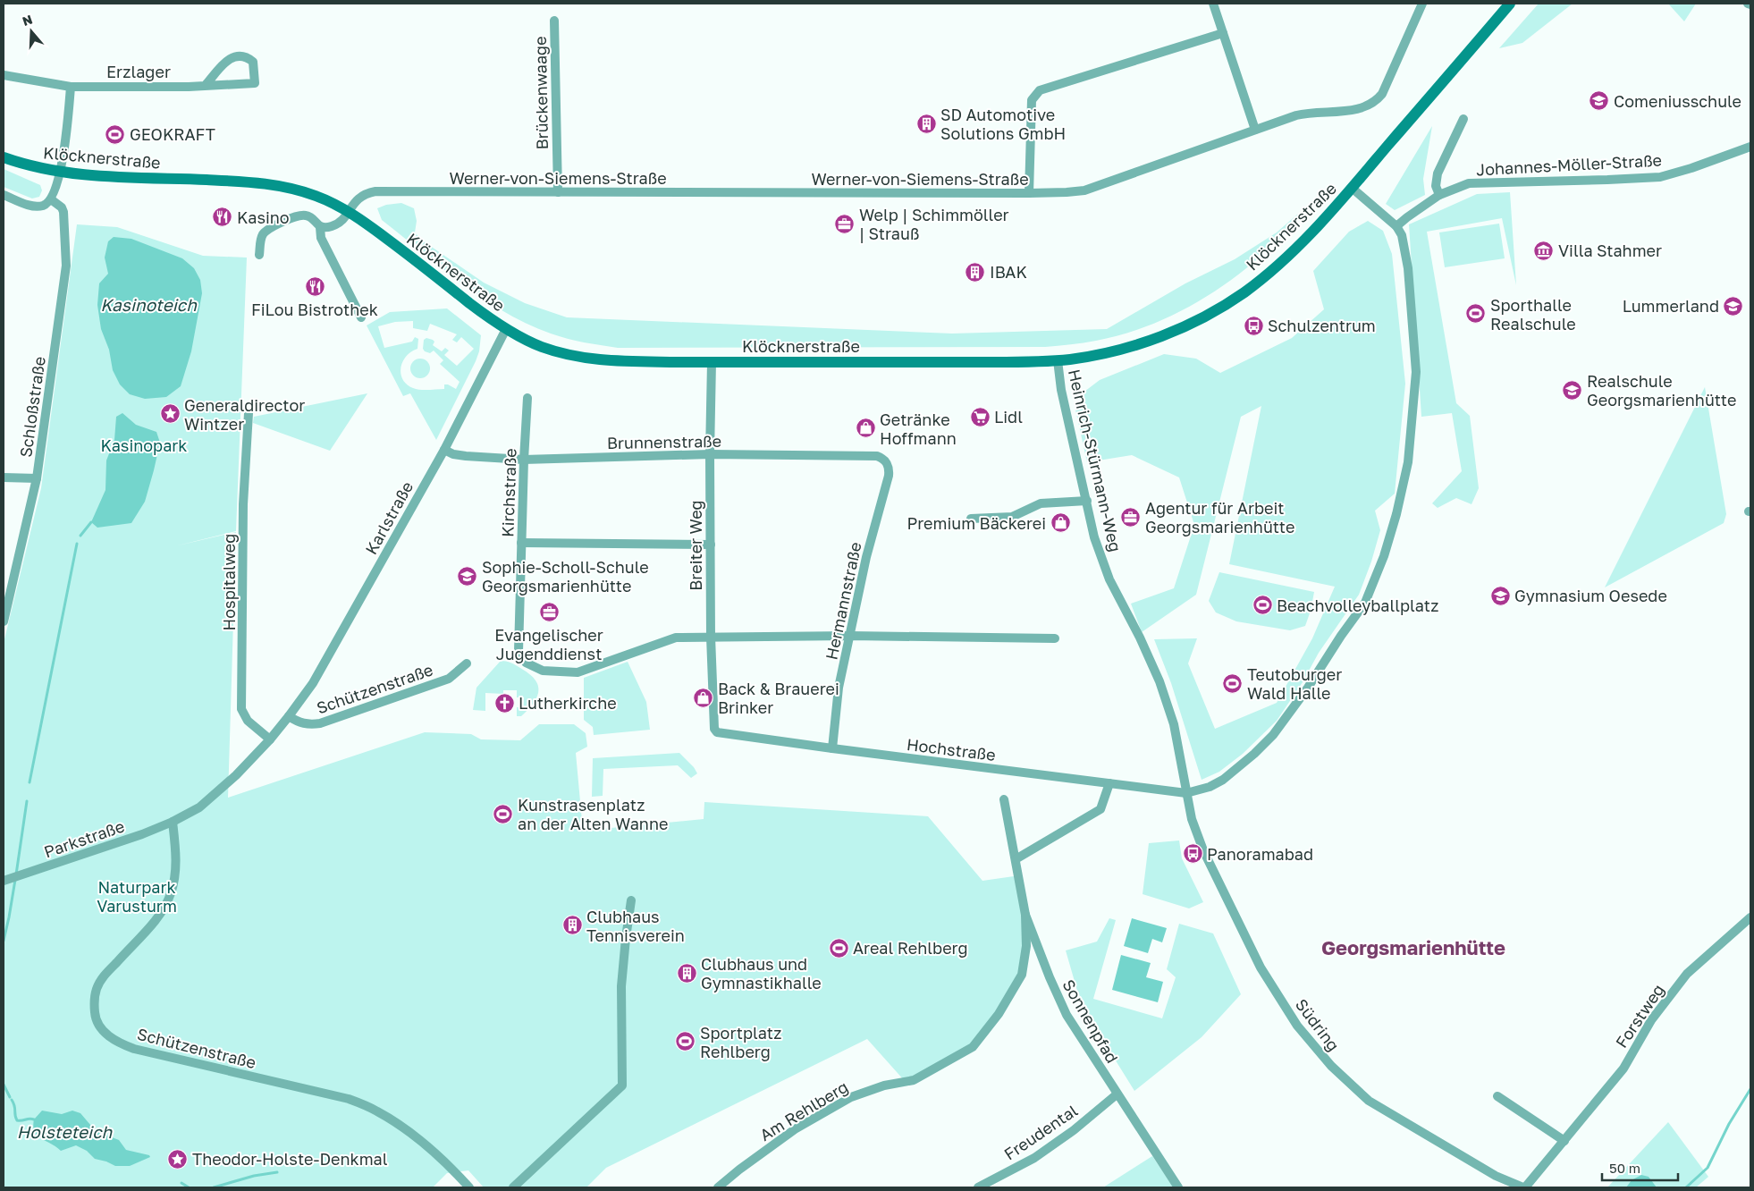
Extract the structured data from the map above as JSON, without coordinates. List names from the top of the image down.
{
  "streets": {
    "main road": ["Klöcknerstraße"],
    "street": [
      "Erzlager",
      "Brückenwaage",
      "Johannes-Möller-Straße",
      "Werner-von-Siemens-Straße",
      "Schloßstraße",
      "Brunnenstraße",
      "Heinrich-Stürmann-Weg",
      "Kirchstraße",
      "Karlstraße",
      "Breiter Weg",
      "Hospitalweg",
      "Hermannstraße",
      "Schützenstraße",
      "Hochstraße",
      "Parkstraße",
      "Forstweg",
      "Sonnenpfad",
      "Südring",
      "Am Rehlberg",
      "Freudental"
    ]
  },
  "crossings": [
    ["Brückenwaage", "Werner-von-Siemens-Straße"],
    ["Klöcknerstraße", "Werner-von-Siemens-Straße"],
    ["Klöcknerstraße", "Heinrich-Stürmann-Weg"],
    ["Klöcknerstraße", "Karlstraße"],
    ["Klöcknerstraße", "Breiter Weg"],
    ["Brunnenstraße", "Kirchstraße"],
    ["Brunnenstraße", "Karlstraße"],
    ["Brunnenstraße", "Breiter Weg"],
    ["Brunnenstraße", "Hermannstraße"],
    ["Heinrich-Stürmann-Weg", "Hochstraße"],
    ["Heinrich-Stürmann-Weg", "Südring"],
    ["Kirchstraße", "Breiter Weg"],
    ["Kirchstraße", "Hermannstraße"],
    ["Karlstraße", "Schützenstraße"],
    ["Breiter Weg", "Hochstraße"],
    ["Hermannstraße", "Hochstraße"],
    ["Schützenstraße", "Parkstraße"],
    ["Hochstraße", "Südring"],
    ["Forstweg", "Südring"],
    ["Sonnenpfad", "Am Rehlberg"],
    ["Sonnenpfad", "Freudental"]
  ],
  "districts": ["Georgsmarienhütte"],
  "water": ["Kasinoteich", "Holsteteich"],
  "parks": ["Kasinopark", "Naturpark Varusturm"],
  "places": {
    "school or university": [
      "Comeniusschule",
      "Lummerland",
      "Realschule Georgsmarienhütte",
      "Sophie-Scholl-Schule Georgsmarienhütte",
      "Gymnasium Oesede"
    ],
    "building": [
      "SD Automotive Solutions GmbH",
      "IBAK",
      "Clubhaus Tennisverein",
      "Clubhaus und Gymnastikhalle"
    ],
    "sports": [
      "GEOKRAFT",
      "Sporthalle Realschule",
      "Beachvolleyballplatz",
      "Teutoburger Wald Halle",
      "Kunstrasenplatz an der Alten Wanne",
      "Areal Rehlberg",
      "Sportplatz Rehlberg"
    ],
    "restaurant": ["Kasino", "FiLou Bistrothek"],
    "office": ["Welp | Schimmöller | Strauß", "Agentur für Arbeit Georgsmarienhütte", "Evangelischer Jugenddienst"],
    "museum": ["Villa Stahmer"],
    "bus stop": ["Schulzentrum", "Panoramabad"],
    "place": ["Generaldirector Wintzer", "Theodor-Holste-Denkmal"],
    "supermarket": ["Lidl"],
    "shop": ["Getränke Hoffmann", "Premium Bäckerei", "Back & Brauerei Brinker"],
    "church": ["Lutherkirche"]
  },
  "scale_bar": "50 m",
  "north": "top"
}
